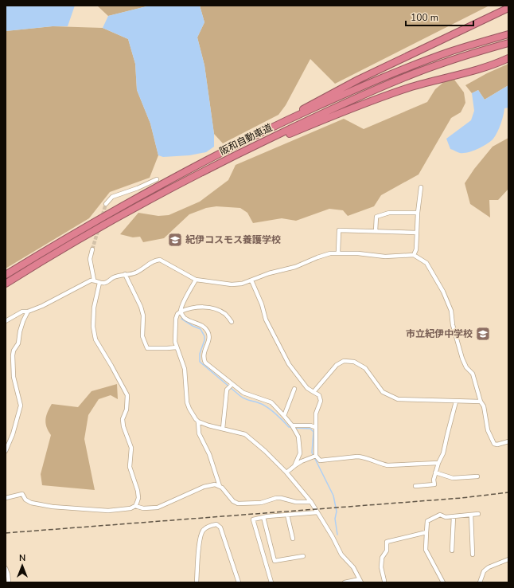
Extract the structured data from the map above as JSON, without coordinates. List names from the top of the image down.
{
  "streets": {
    "highway": ["阪和自動車道"]
  },
  "places": {
    "school or university": ["紀伊コスモス養護学校", "市立紀伊中学校"]
  },
  "scale_bar": "100 m",
  "north": "top"
}
